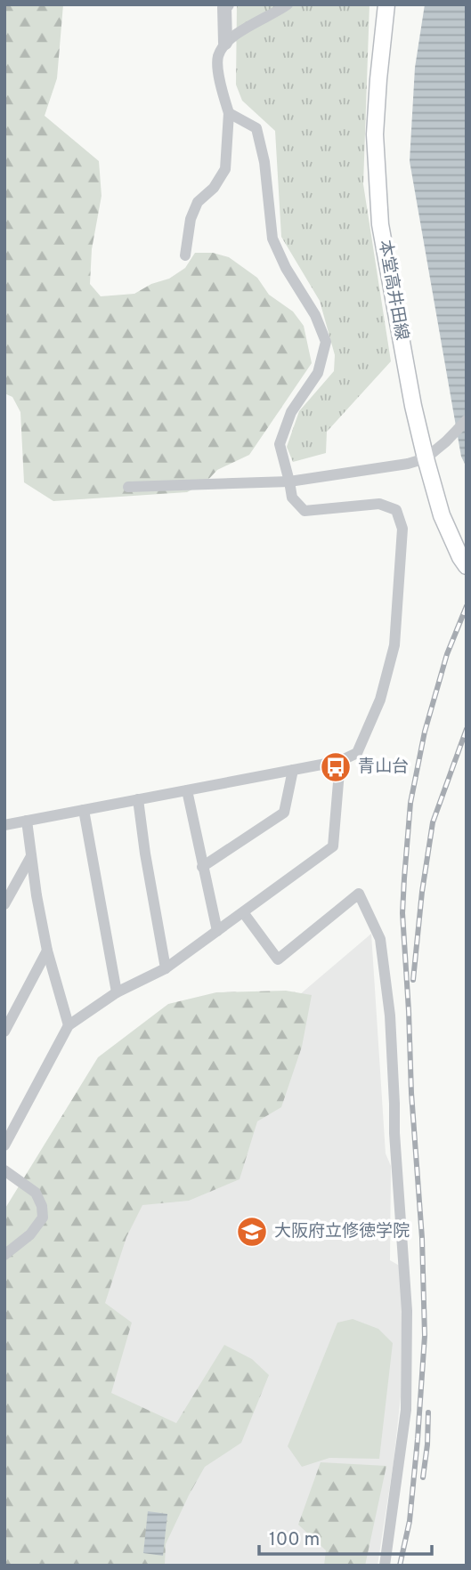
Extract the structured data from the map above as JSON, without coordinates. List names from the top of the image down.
{
  "streets": {
    "main road": ["本堂高井田線"]
  },
  "places": {
    "bus stop": ["青山台"],
    "school or university": ["大阪府立修徳学院"]
  },
  "scale_bar": "100 m"
}
